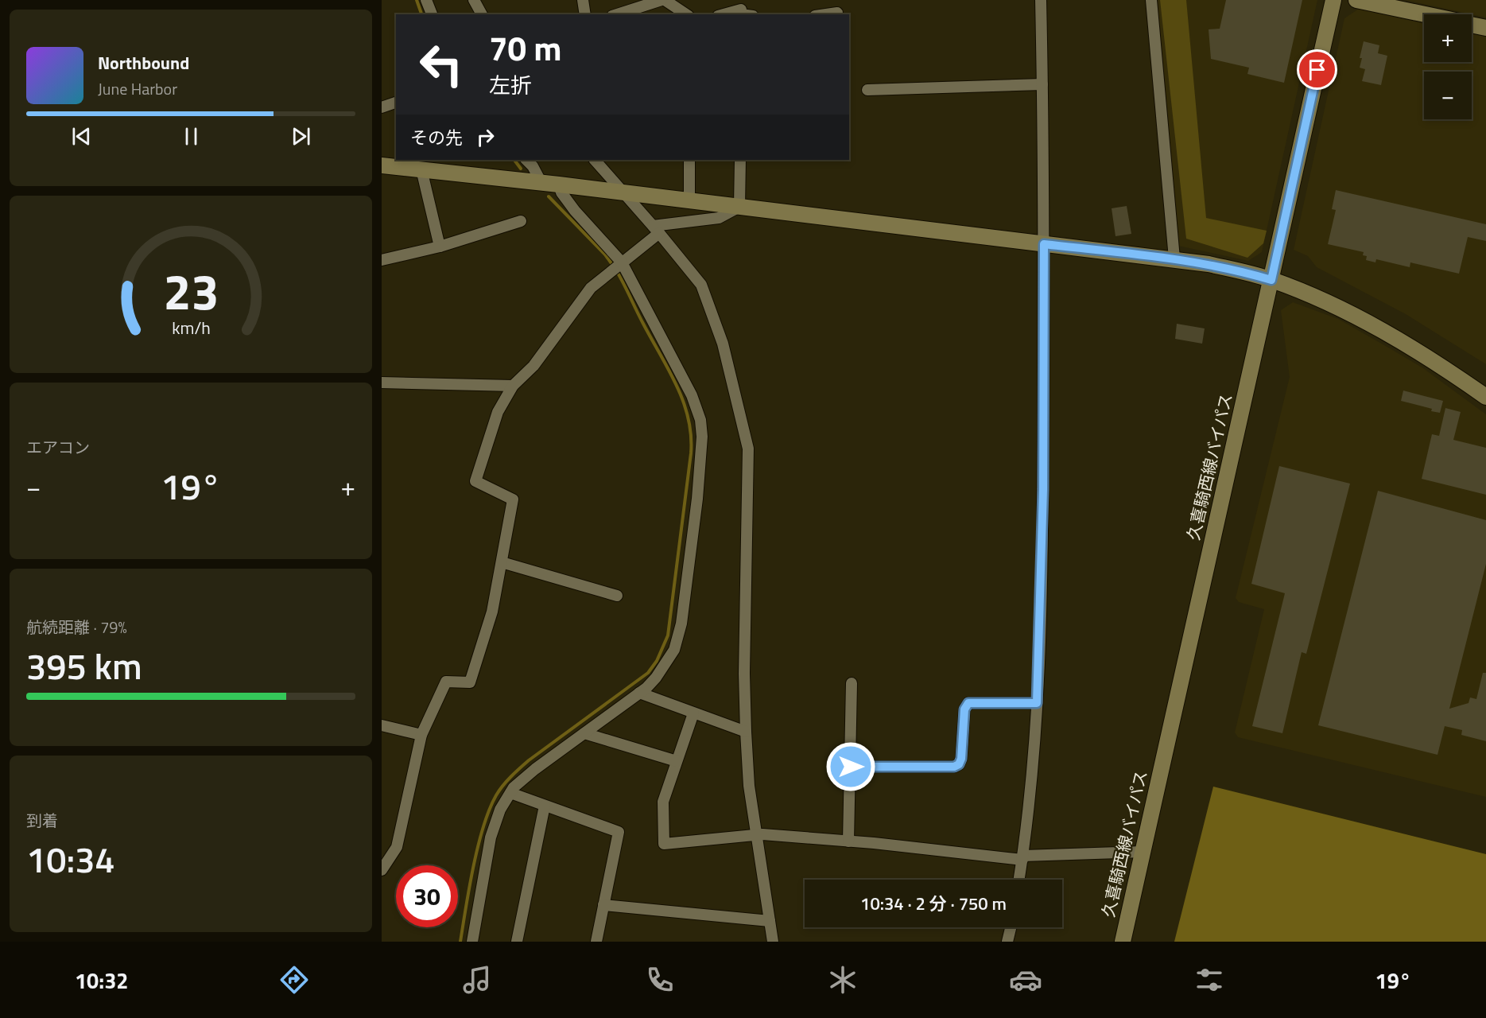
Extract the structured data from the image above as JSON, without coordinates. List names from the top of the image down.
{
  "streets": {
    "street": ["久喜騎西線バイパス"]
  },
  "page": {
    "map_buttons": ["+", "−"],
    "turn": ["70 m", "左折"],
    "song": ["Northbound", "June Harbor"],
    "then": "その先",
    "tile": [
      "エアコン",
      ["航続距離 · 79%", "395 km"],
      ["到着", "10:34"]
    ],
    "heat": ["−", "19°", "+"],
    "limit": "30",
    "trip": "10:34 · 2 分 · 750 m",
    "tabs": ["10:32", "19°"],
    "gauge": ["23", "km/h"]
  }
}
